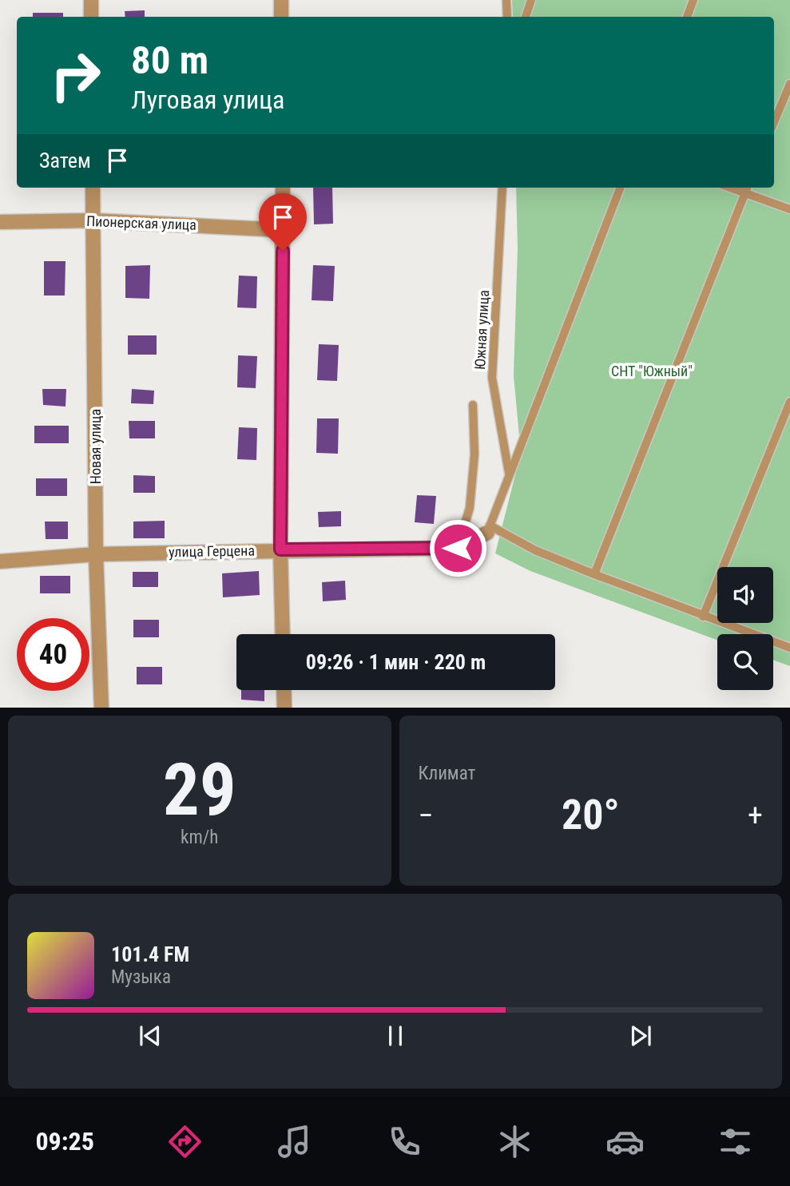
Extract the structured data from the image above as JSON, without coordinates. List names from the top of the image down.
{
  "streets": {
    "street": ["Пионерская улица", "Новая улица", "улица Герцена"],
    "lane": ["Южная улица"]
  },
  "crossings": [
    ["Пионерская улица", "Новая улица"],
    ["Новая улица", "улица Герцена"]
  ],
  "parks": ["СНТ \"Южный\""],
  "page": {
    "turn": ["80 m", "Луговая улица"],
    "then": "Затем",
    "limit": "40",
    "trip": "09:26 · 1 мин · 220 m",
    "tile": [
      ["29", "km/h"],
      "Климат"
    ],
    "heat": ["−", "20°", "+"],
    "song": ["101.4 FM", "Музыка"],
    "tabs": "09:25"
  }
}
